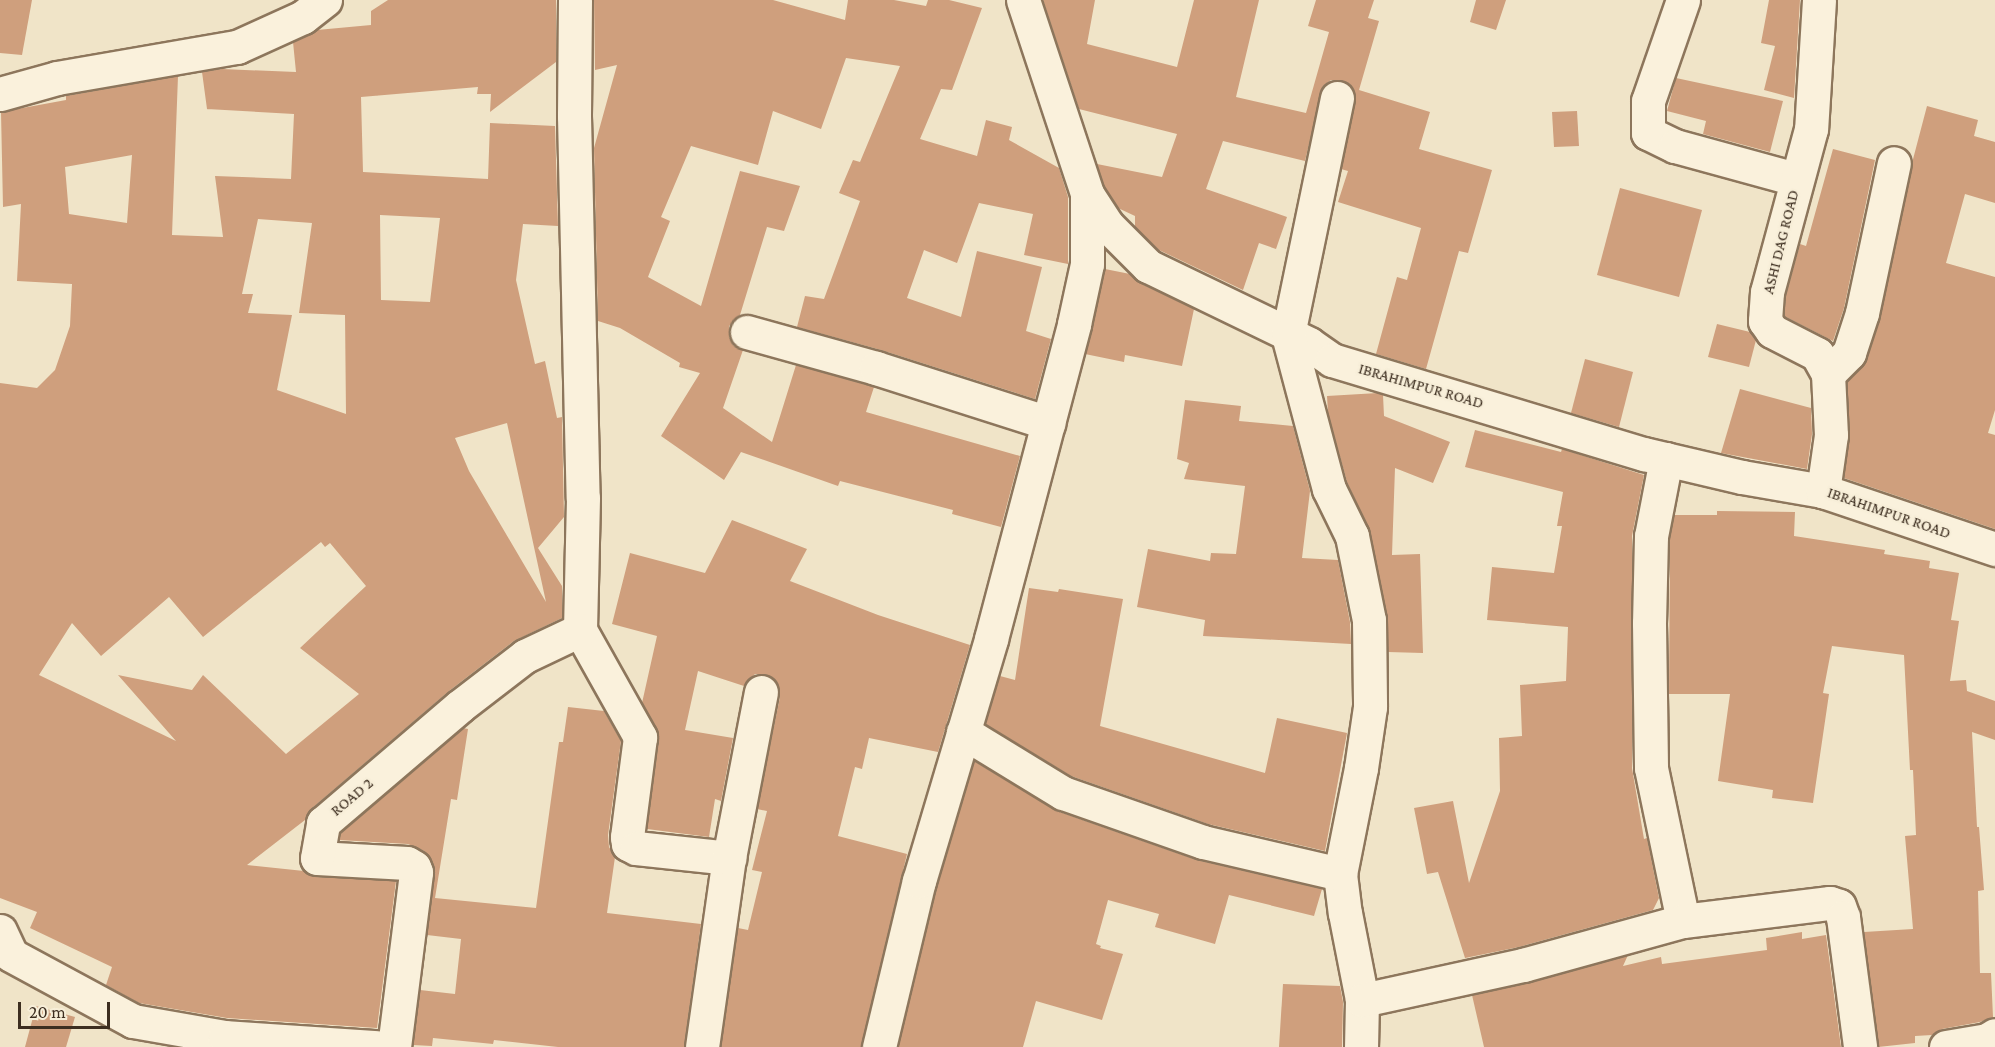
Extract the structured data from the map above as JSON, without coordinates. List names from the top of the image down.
{
  "streets": {
    "street": ["ASHI DAG ROAD", "IBRAHIMPUR ROAD", "ROAD 2"]
  },
  "scale_bar": "20 m"
}
